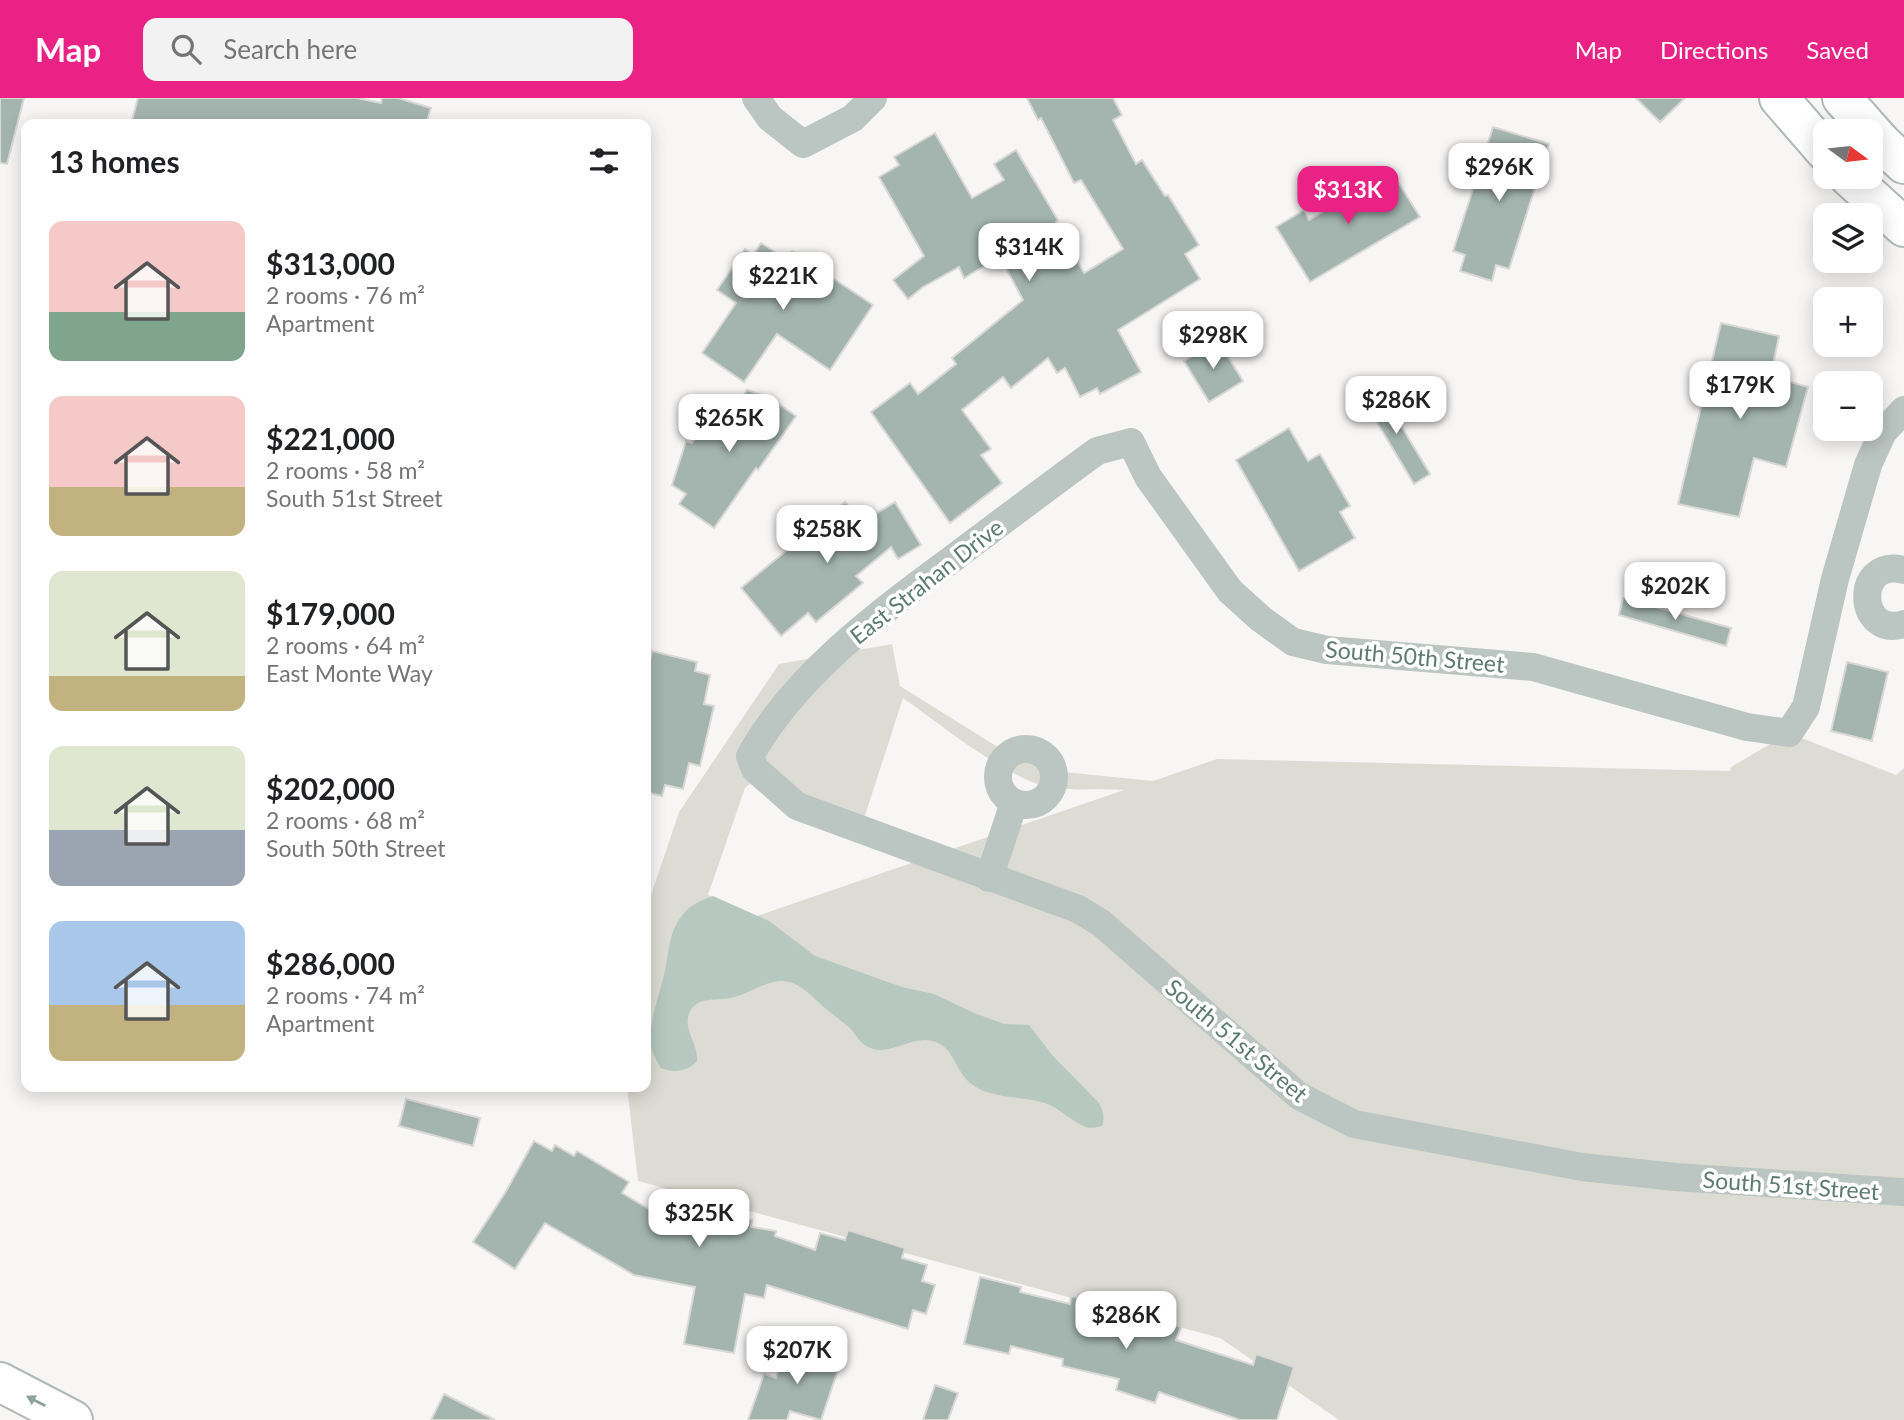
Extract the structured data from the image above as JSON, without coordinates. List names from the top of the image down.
{
  "streets": {
    "street": ["East Strahan Drive", "South 50th Street", "South 51st Street"]
  },
  "crossings": [
    ["East Strahan Drive", "South 50th Street"],
    ["East Strahan Drive", "South 51st Street"]
  ],
  "north": "right",
  "page": {
    "header": "Map",
    "search": "Search here",
    "nav": ["Map", "Directions", "Saved"],
    "map_buttons": ["+", "−"],
    "heading": "13 homes",
    "price": [
      "$296K",
      "$313K",
      "$314K",
      "$221K",
      "$298K",
      "$179K",
      "$286K",
      "$265K",
      "$258K",
      "$202K",
      "$325K",
      "$286K",
      "$207K"
    ],
    "list": [
      {
        "name": "$313,000",
        "note": "2 rooms · 76 m² · Apartment"
      },
      {
        "name": "$221,000",
        "note": "2 rooms · 58 m² · South 51st Street"
      },
      {
        "name": "$179,000",
        "note": "2 rooms · 64 m² · East Monte Way"
      },
      {
        "name": "$202,000",
        "note": "2 rooms · 68 m² · South 50th Street"
      },
      {
        "name": "$286,000",
        "note": "2 rooms · 74 m² · Apartment"
      }
    ]
  }
}
